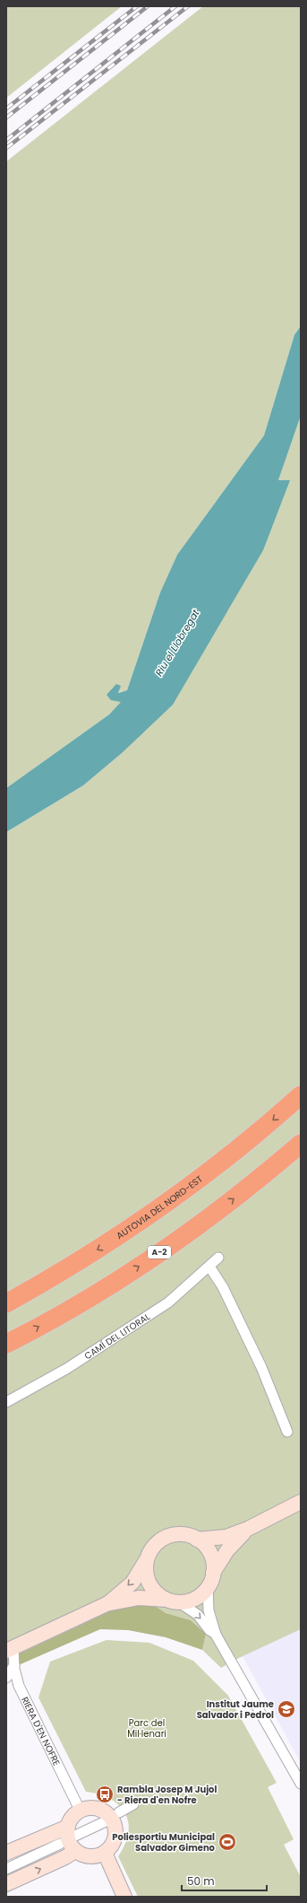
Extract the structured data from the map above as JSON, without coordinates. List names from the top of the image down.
{
  "streets": {
    "highway": ["AUTOVIA DEL NORD-EST", "A-2"],
    "street": ["CAMÍ DEL LITORAL", "RIERA D'EN NOFRE"]
  },
  "water": ["Riu el Llobregat"],
  "parks": ["Parc del Mil·lenari"],
  "places": {
    "school or university": ["Institut Jaume Salvador i Pedrol"],
    "bus stop": ["Rambla Josep M Jujol - Riera d'en Nofre"],
    "sports": ["Poliesportiu Municipal Salvador Gimeno"]
  },
  "scale_bar": "50 m"
}
